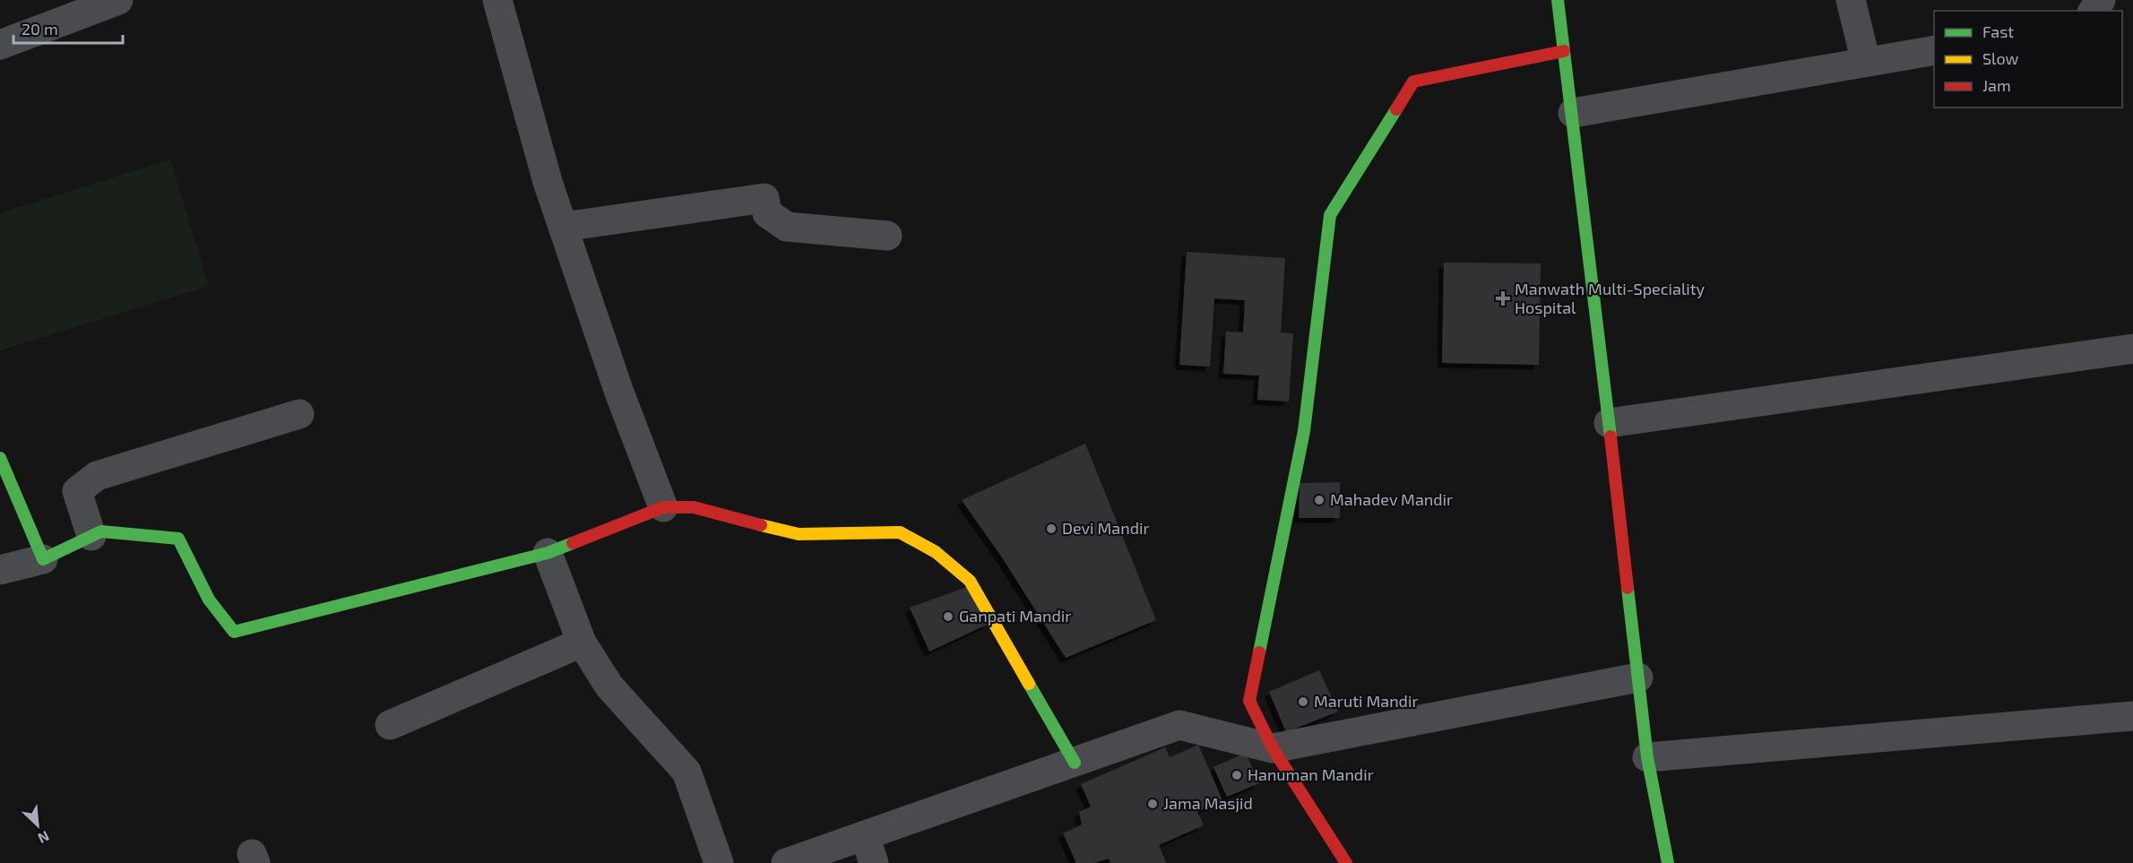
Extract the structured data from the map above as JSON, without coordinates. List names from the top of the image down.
{
  "places": {
    "health": ["Manwath Multi-Speciality Hospital"],
    "other": [
      "Mahadev Mandir",
      "Devi Mandir",
      "Ganpati Mandir",
      "Maruti Mandir",
      "Hanuman Mandir",
      "Jama Masjid"
    ]
  },
  "legend": ["Fast", "Slow", "Jam"],
  "scale_bar": "20 m",
  "north": "bottom right"
}
